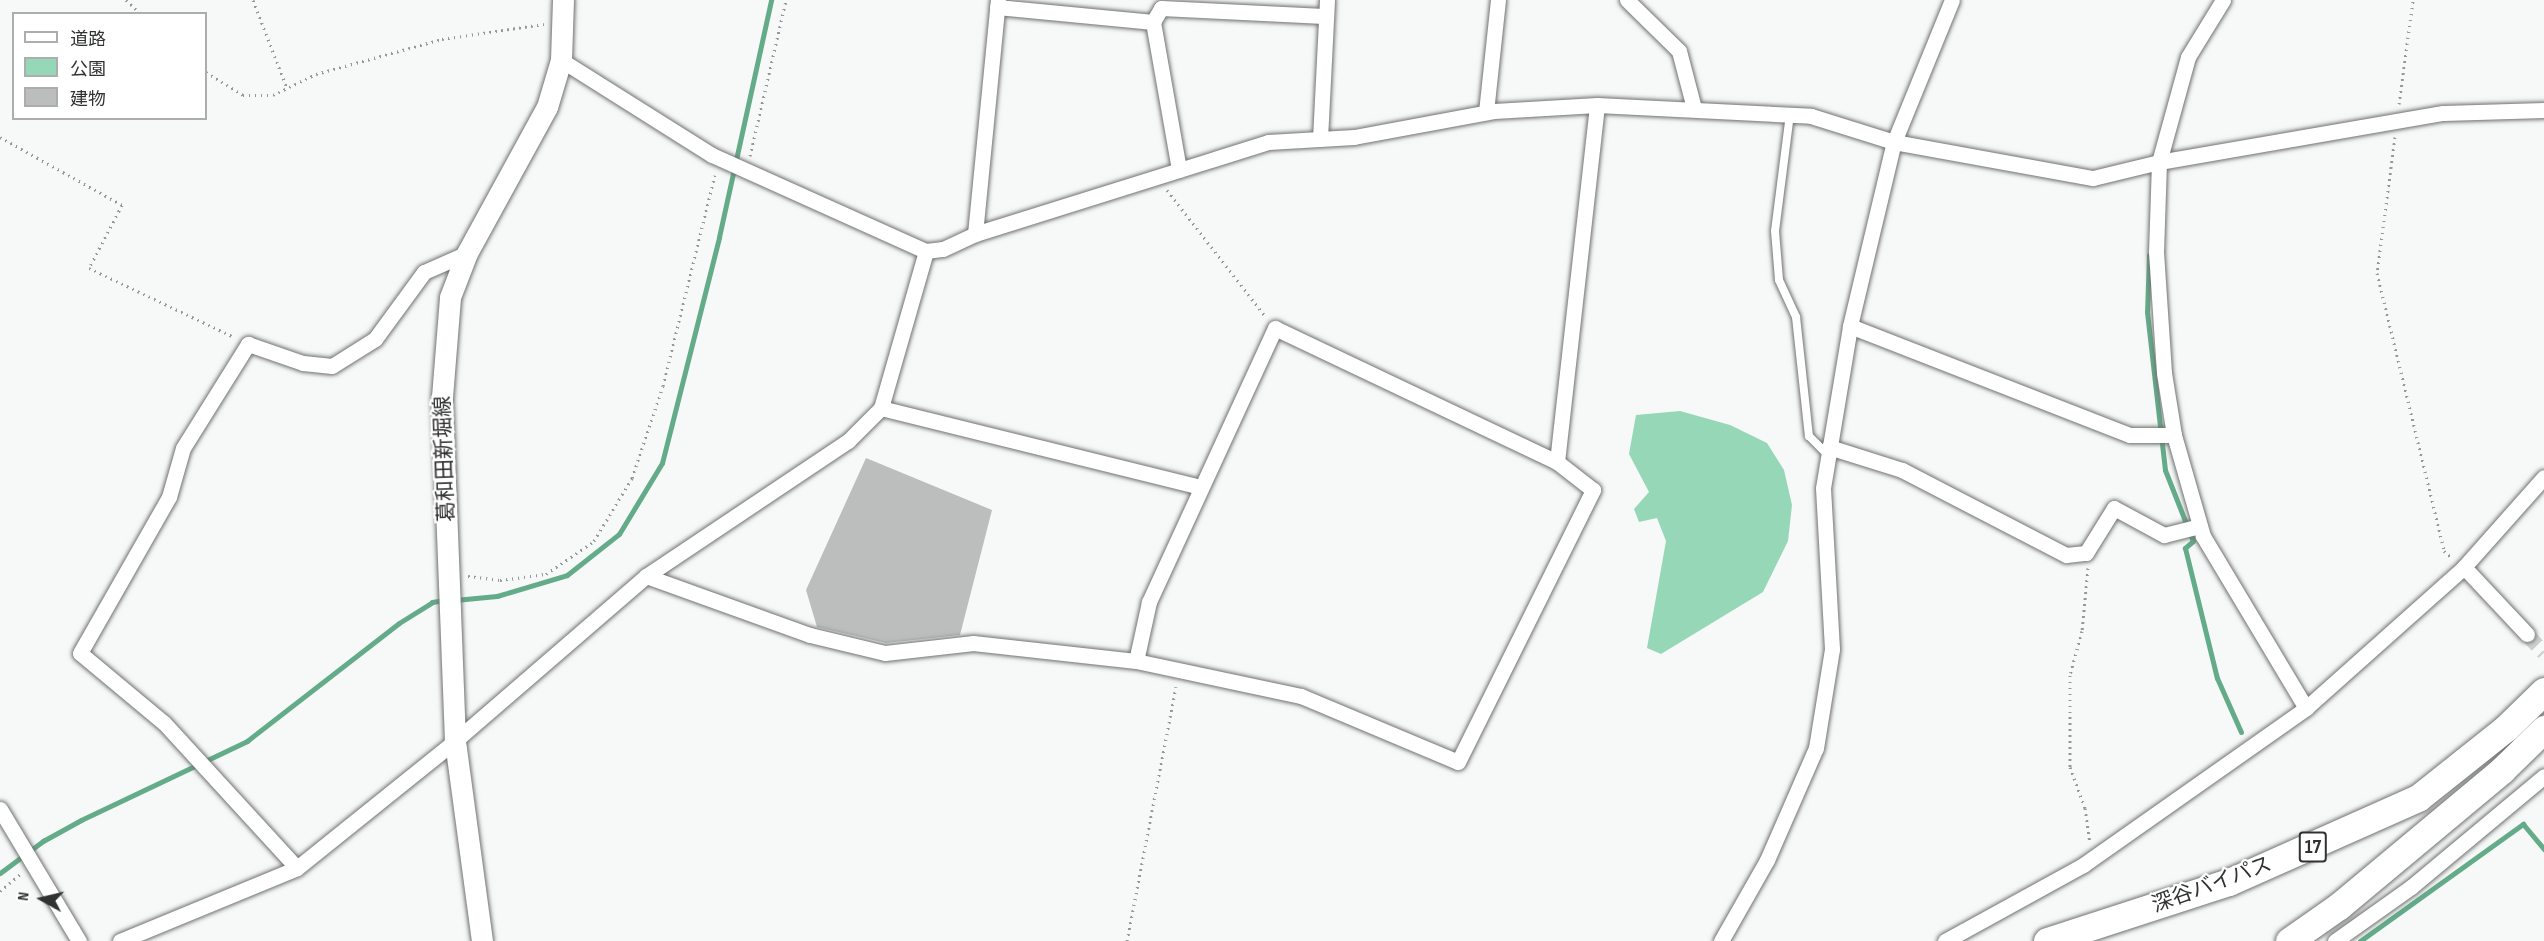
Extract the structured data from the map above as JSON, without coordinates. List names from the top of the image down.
{
  "streets": {
    "highway": ["17", "深谷バイパス"],
    "main road": ["葛和田新堀線"]
  },
  "legend": ["道路", "公園", "建物"],
  "north": "left"
}
